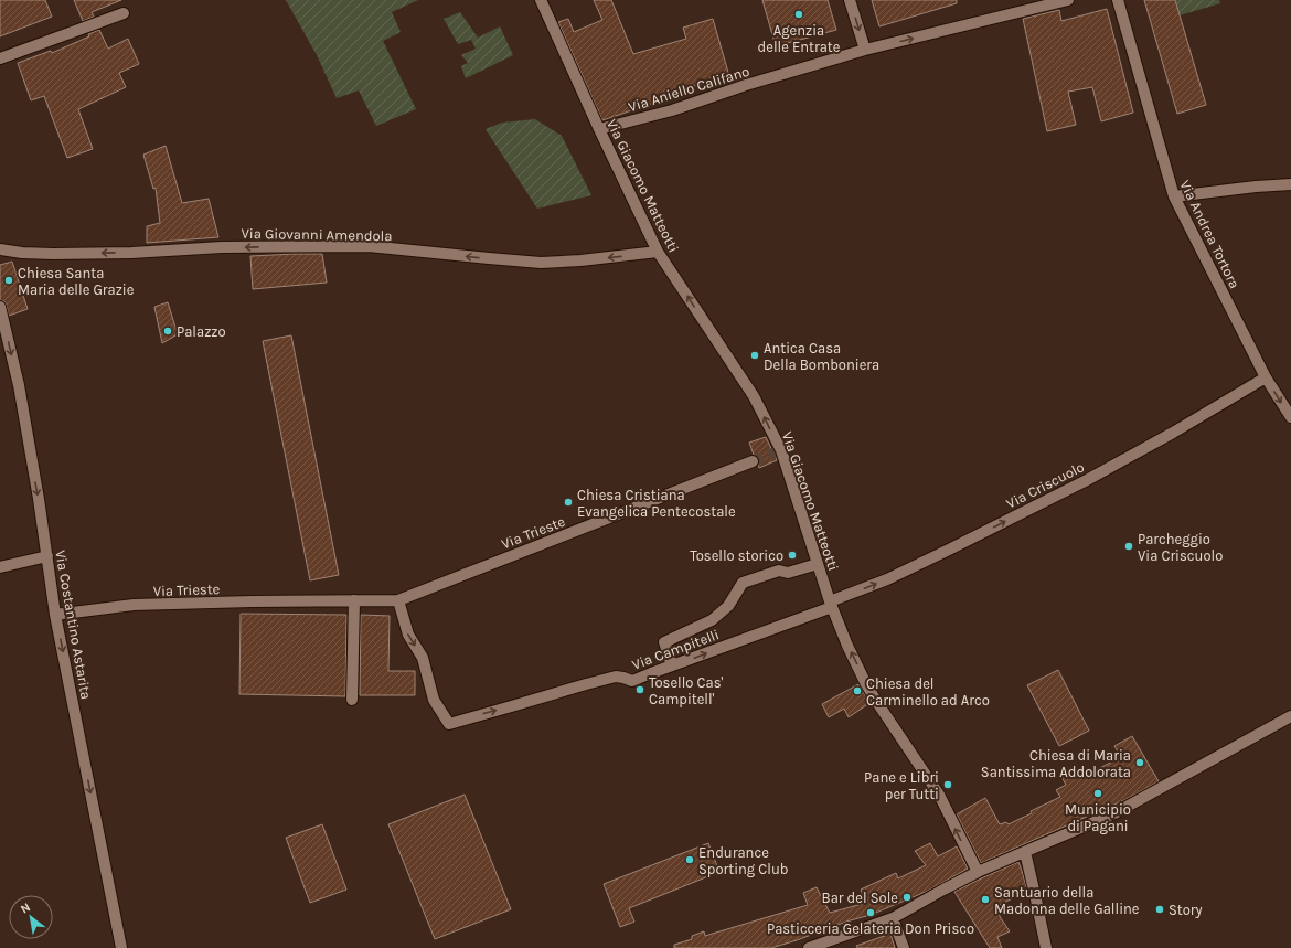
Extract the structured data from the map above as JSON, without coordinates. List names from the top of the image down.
{
  "streets": {
    "street": [
      "Via Aniello Califano",
      "Via Giacomo Matteotti",
      "Via Giovanni Amendola",
      "Via Andrea Tortora",
      "Via Criscuolo",
      "Via Trieste",
      "Via Costantino Astarita",
      "Via Campitelli"
    ]
  },
  "crossings": [
    ["Via Aniello Califano", "Via Giacomo Matteotti"],
    ["Via Giacomo Matteotti", "Via Giovanni Amendola"],
    ["Via Giacomo Matteotti", "Via Criscuolo"],
    ["Via Giacomo Matteotti", "Via Campitelli"],
    ["Via Andrea Tortora", "Via Criscuolo"],
    ["Via Criscuolo", "Via Campitelli"],
    ["Via Trieste", "Via Costantino Astarita"],
    ["Via Trieste", "Via Campitelli"]
  ],
  "one_way": [
    "Via Aniello Califano",
    "Via Giacomo Matteotti",
    "Via Giovanni Amendola",
    "Via Criscuolo",
    "Via Costantino Astarita",
    "Via Campitelli"
  ],
  "places": [
    "Agenzia delle Entrate",
    "Chiesa Santa Maria delle Grazie",
    "Palazzo",
    "Antica Casa Della Bomboniera",
    "Chiesa Cristiana Evangelica Pentecostale",
    "Parcheggio Via Criscuolo",
    "Tosello storico",
    "Tosello Cas' Campitell'",
    "Chiesa del Carminello ad Arco",
    "Chiesa di Maria Santissima Addolorata",
    "Pane e Libri per Tutti",
    "Municipio di Pagani",
    "Endurance Sporting Club",
    "Bar del Sole",
    "Santuario della Madonna delle Galline",
    "Story",
    "Pasticceria Gelateria Don Prisco"
  ],
  "north": "top left"
}
